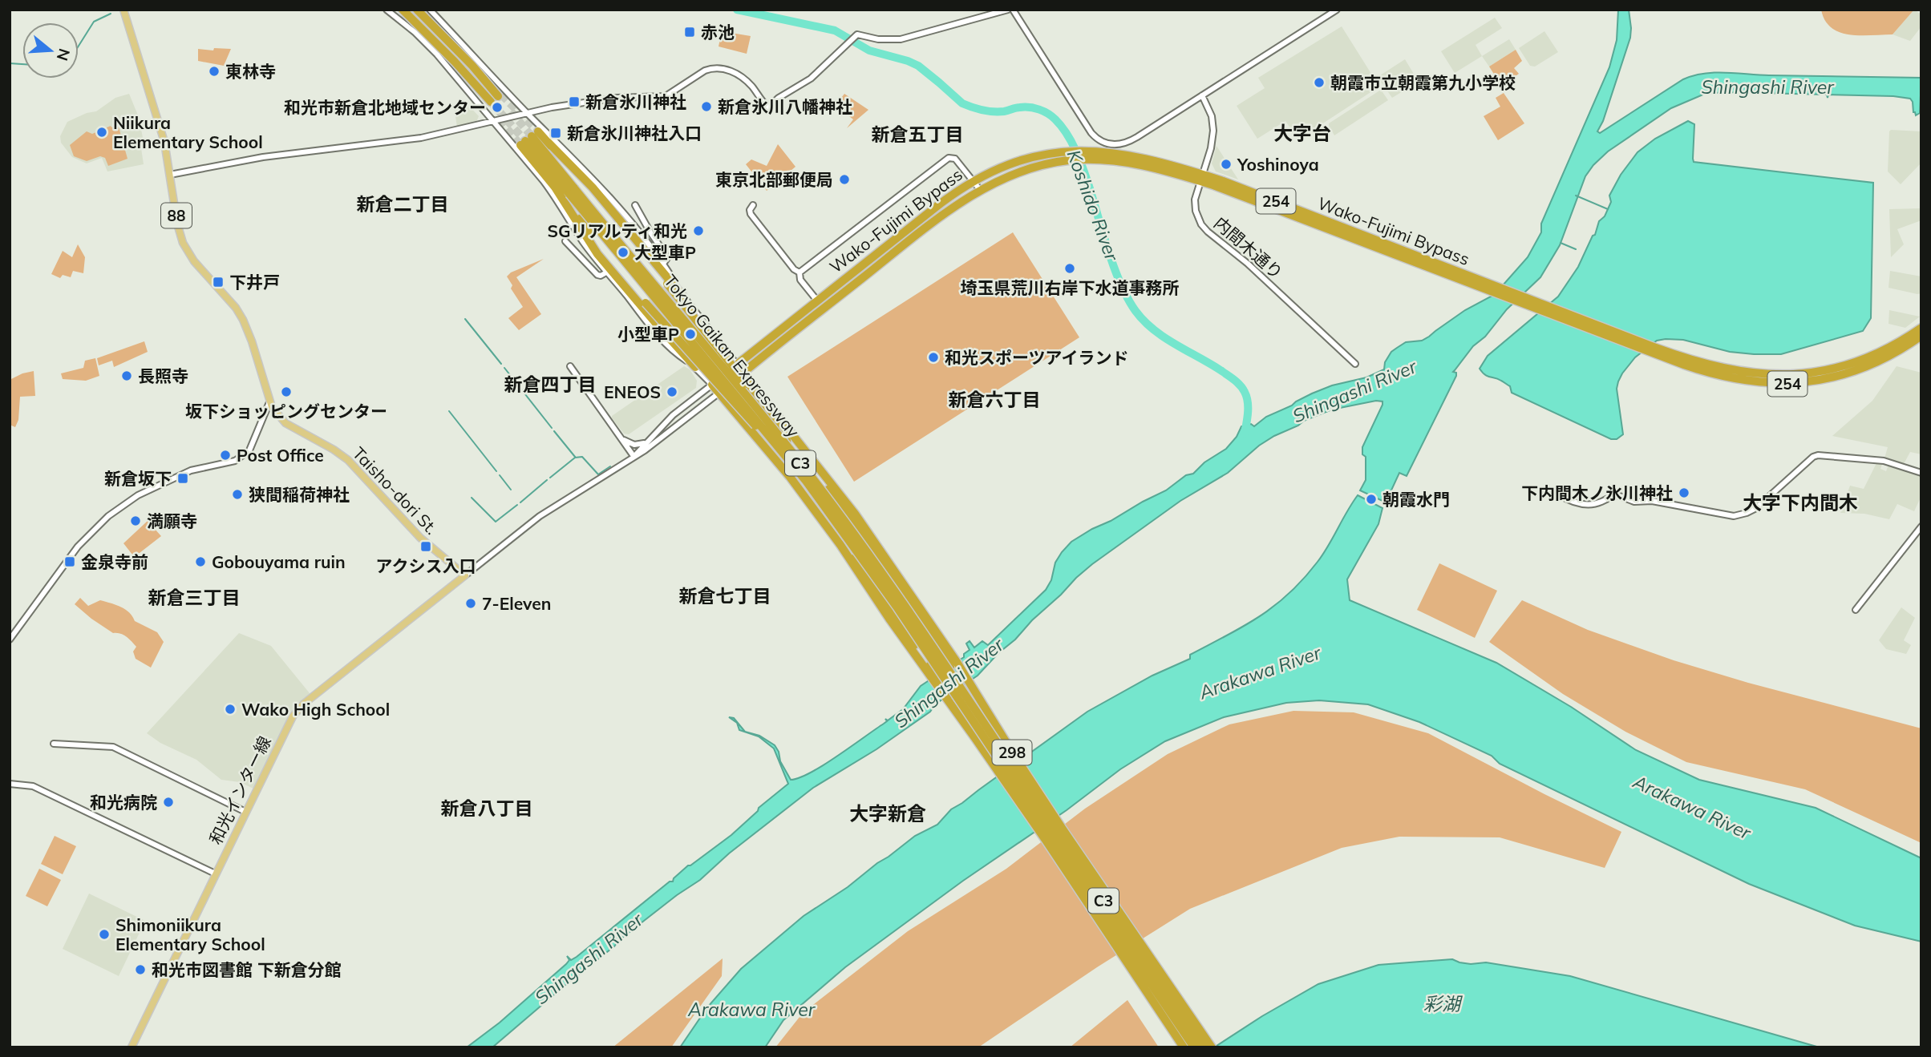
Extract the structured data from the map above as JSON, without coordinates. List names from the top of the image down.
{
  "streets": {
    "highway": [
      "254",
      "Wako-Fujimi Bypass",
      "Tokyo Gaikan Expressway",
      "C3",
      "298"
    ],
    "main road": ["88", "Taisho-dori St.", "和光インター線"],
    "street": ["内間木通り"]
  },
  "crossings": [
    ["Wako-Fujimi Bypass", "内間木通り"],
    ["Wako-Fujimi Bypass", "298"],
    ["Taisho-dori St.", "和光インター線"]
  ],
  "districts": [
    "大字台",
    "新倉五丁目",
    "新倉二丁目",
    "新倉四丁目",
    "新倉六丁目",
    "大字下内間木",
    "新倉七丁目",
    "新倉三丁目",
    "新倉八丁目",
    "大字新倉"
  ],
  "water": [
    "Shingashi River",
    "Koshido River",
    "Arakawa River",
    "彩湖"
  ],
  "places": {
    "transit": [
      "赤池",
      "新倉氷川神社",
      "新倉氷川神社入口",
      "下井戸",
      "新倉坂下",
      "アクシス入口",
      "金泉寺前"
    ],
    "other": [
      "東林寺",
      "朝霞市立朝霞第九小学校",
      "新倉氷川八幡神社",
      "和光市新倉北地域センター",
      "Niikura Elementary School",
      "Yoshinoya",
      "東京北部郵便局",
      "SGリアルティ和光",
      "大型車P",
      "埼玉県荒川右岸下水道事務所",
      "小型車P",
      "和光スポーツアイランド",
      "長照寺",
      "坂下ショッピングセンター",
      "ENEOS",
      "Post Office",
      "下内間木ノ氷川神社",
      "狭間稲荷神社",
      "朝霞水門",
      "満願寺",
      "Gobouyama ruin",
      "7-Eleven",
      "Wako High School",
      "和光病院",
      "Shimoniikura Elementary School",
      "和光市図書館 下新倉分館"
    ]
  },
  "north": "right"
}
